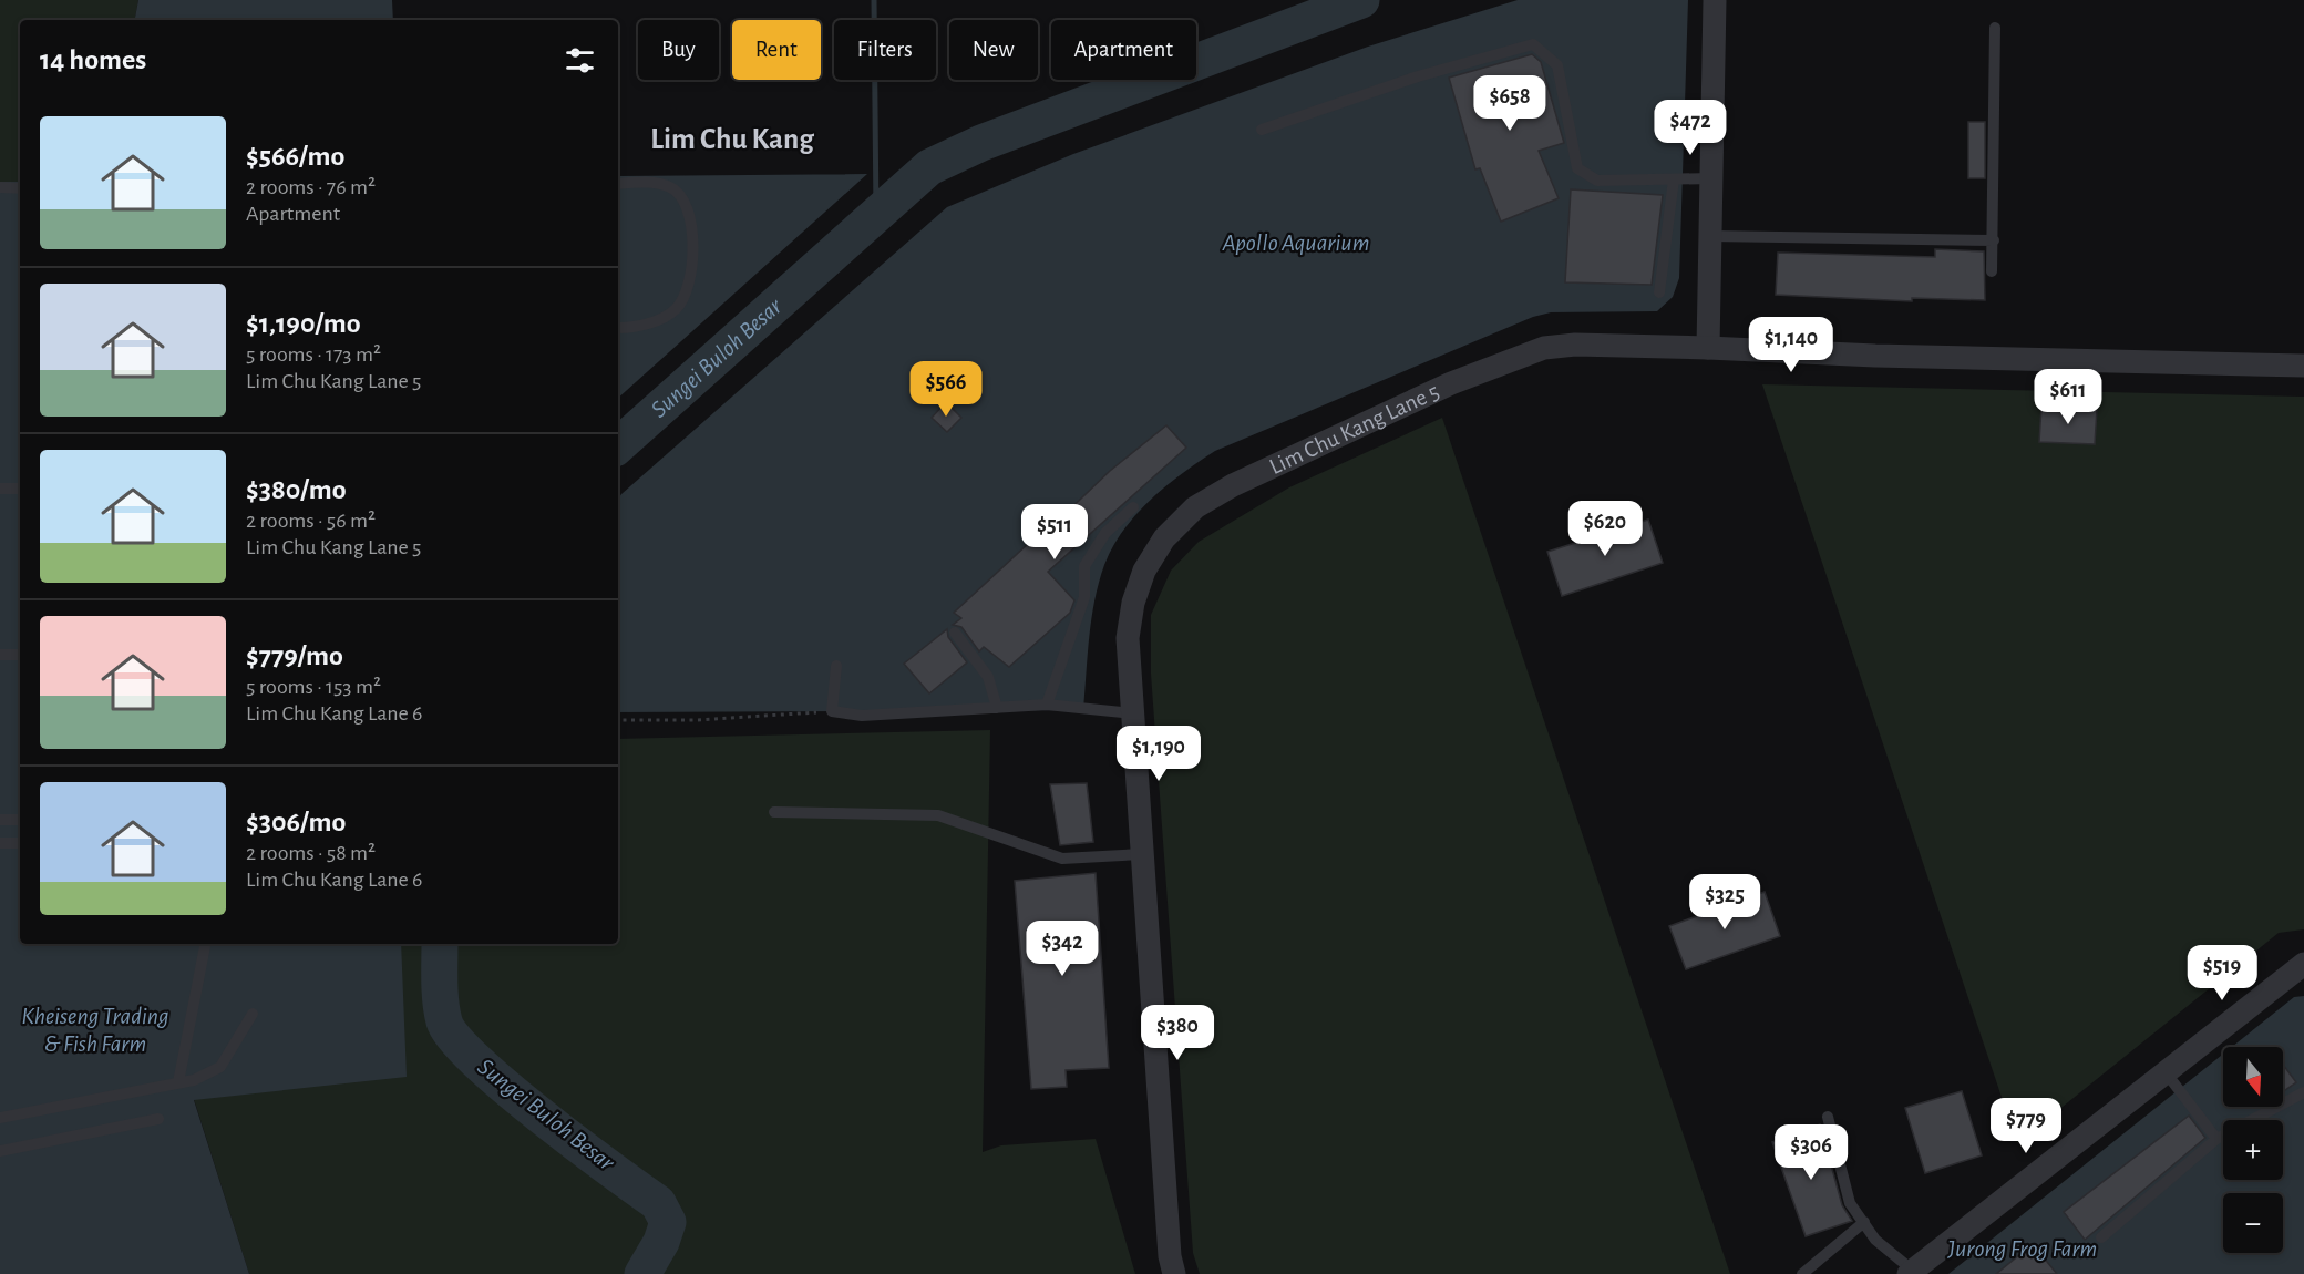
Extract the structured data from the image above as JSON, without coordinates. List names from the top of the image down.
{
  "streets": {
    "street": ["Lim Chu Kang Lane 5"]
  },
  "districts": ["Lim Chu Kang"],
  "water": [
    "Apollo Aquarium",
    "Sungei Buloh Besar",
    "Kheiseng Trading & Fish Farm",
    "Jurong Frog Farm"
  ],
  "north": "bottom",
  "page": {
    "chip": [
      "Buy",
      "Rent",
      "Filters",
      "New",
      "Apartment"
    ],
    "heading": "14 homes",
    "price": [
      "$658",
      "$472",
      "$1,140",
      "$566",
      "$611",
      "$620",
      "$511",
      "$1,190",
      "$325",
      "$342",
      "$519",
      "$380",
      "$779",
      "$306"
    ],
    "list": [
      {
        "name": "$566/mo",
        "note": "2 rooms · 76 m² · Apartment"
      },
      {
        "name": "$1,190/mo",
        "note": "5 rooms · 173 m² · Lim Chu Kang Lane 5"
      },
      {
        "name": "$380/mo",
        "note": "2 rooms · 56 m² · Lim Chu Kang Lane 5"
      },
      {
        "name": "$779/mo",
        "note": "5 rooms · 153 m² · Lim Chu Kang Lane 6"
      },
      {
        "name": "$306/mo",
        "note": "2 rooms · 58 m² · Lim Chu Kang Lane 6"
      }
    ],
    "map_buttons": ["+", "−"]
  }
}
